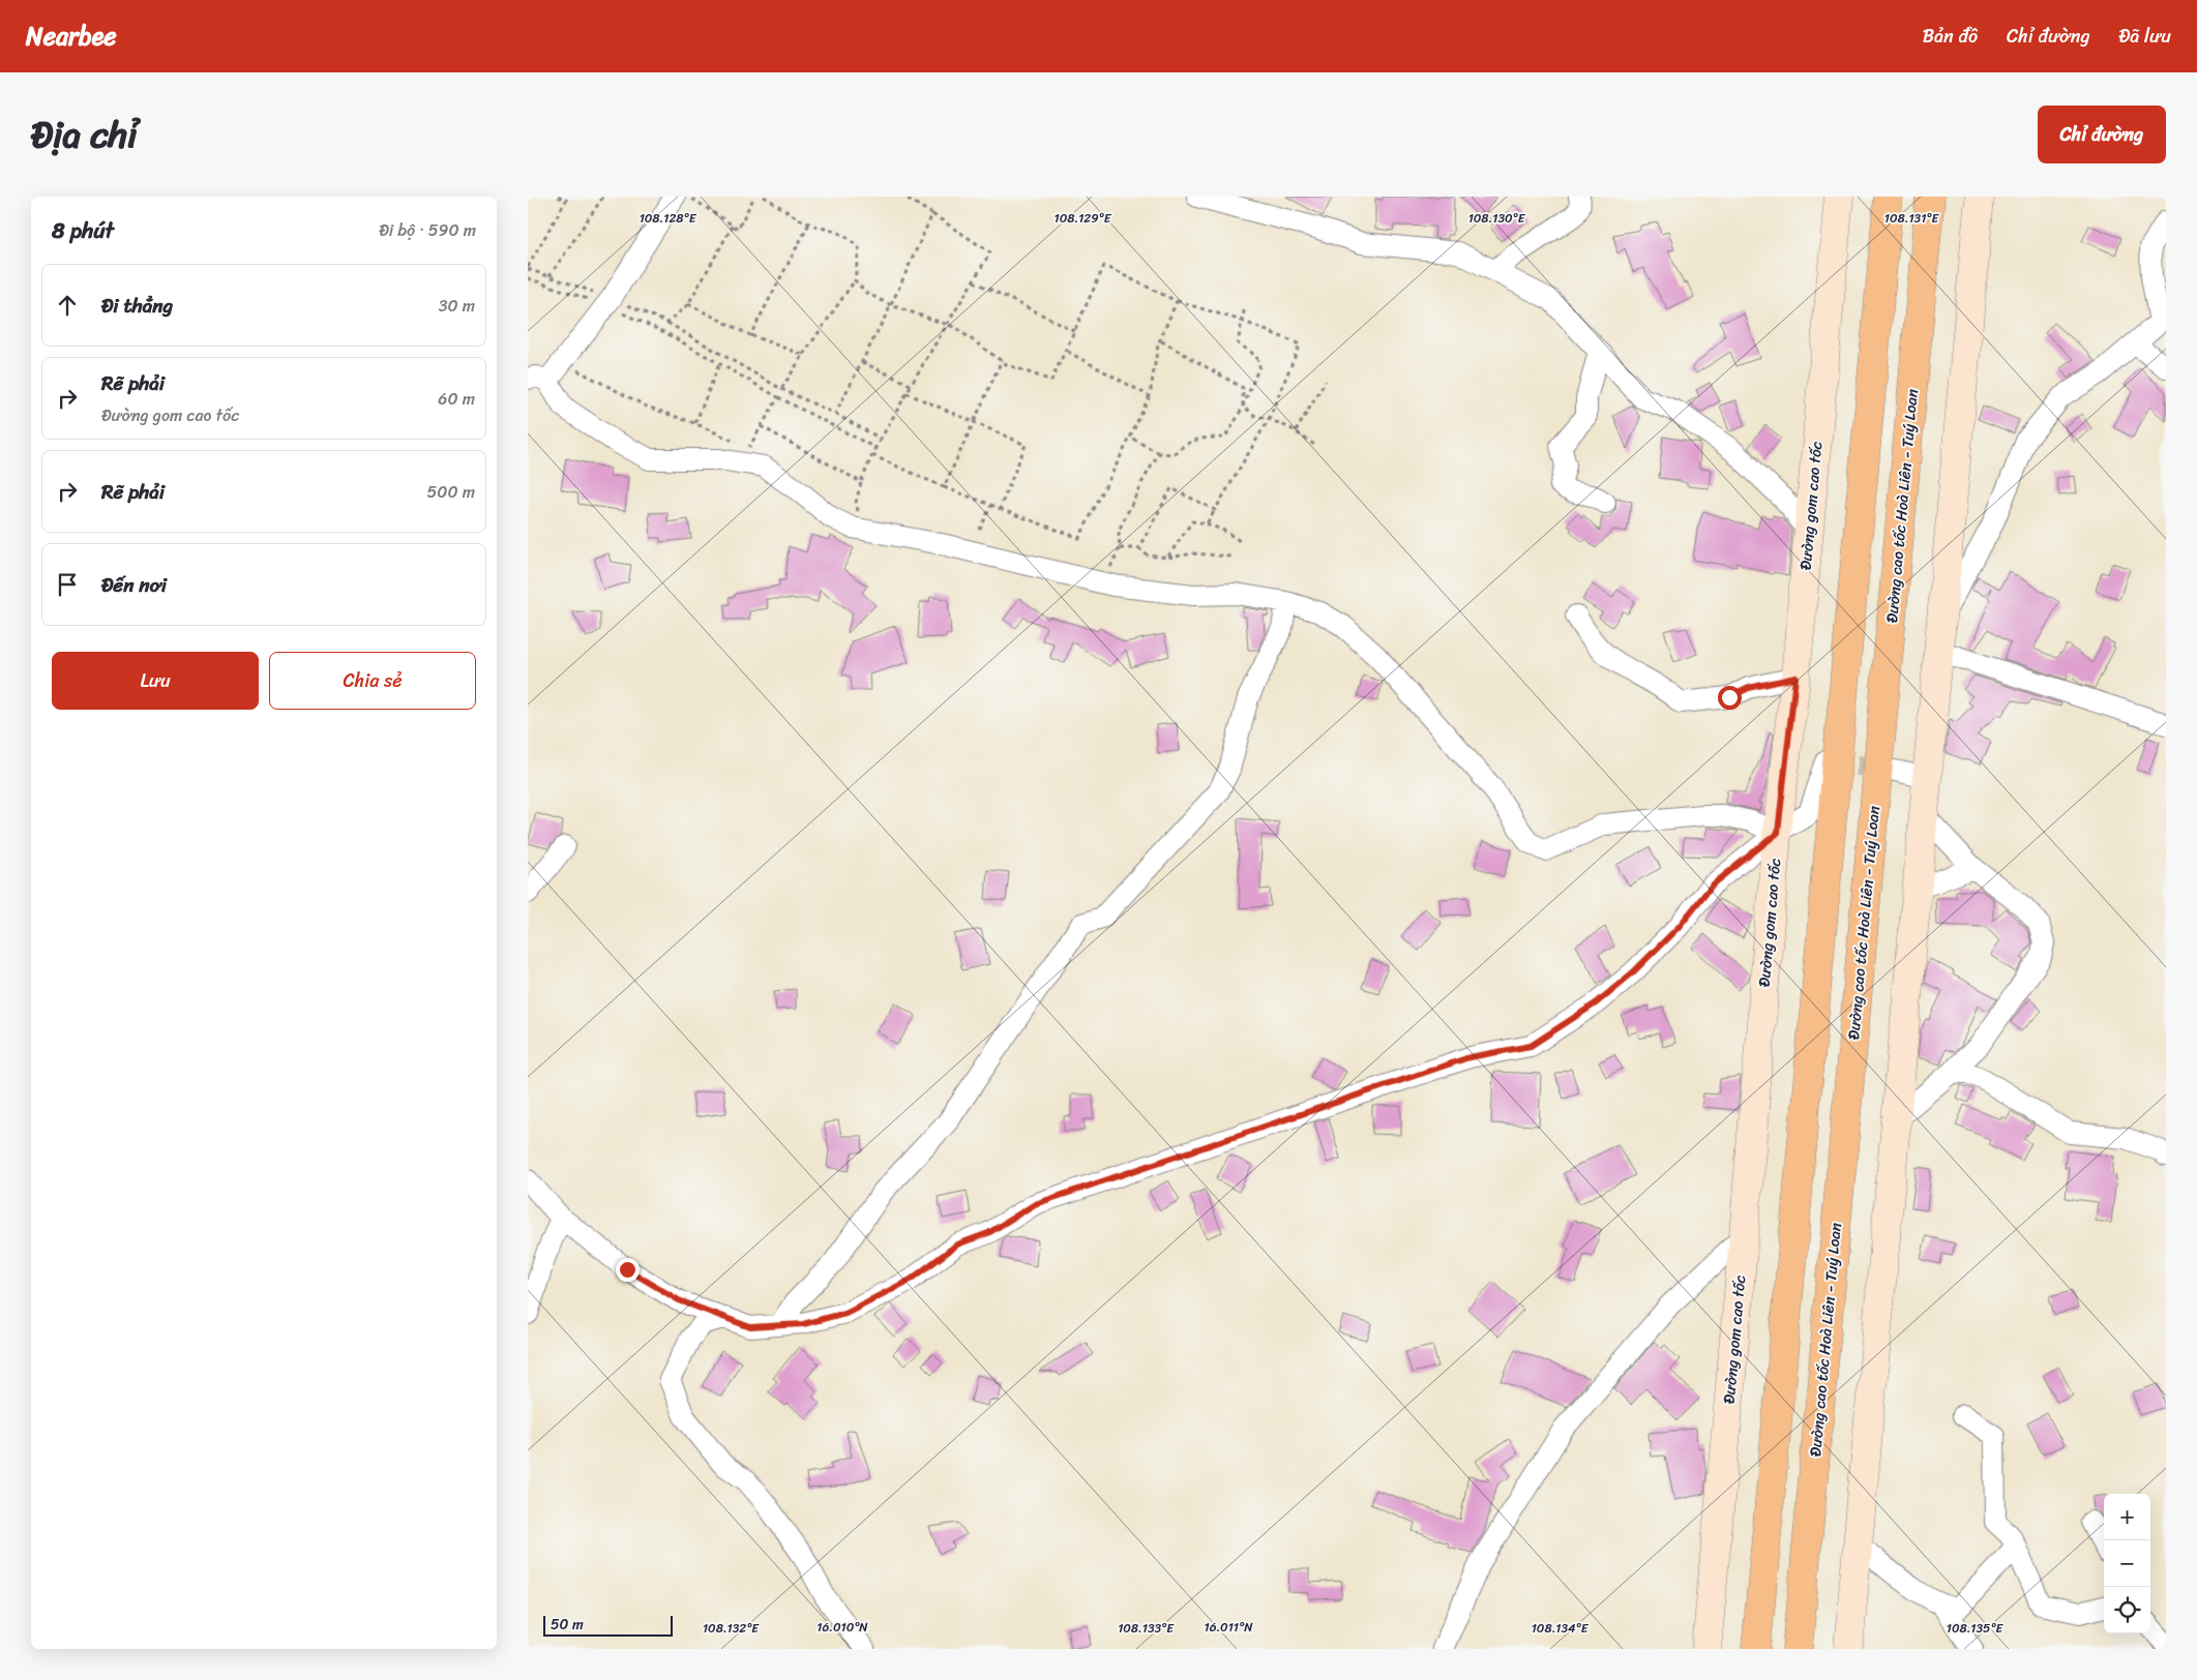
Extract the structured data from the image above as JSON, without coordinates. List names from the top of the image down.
{
  "streets": {
    "highway": ["Đường cao tốc Hoà Liên - Tuý Loan"],
    "main road": ["Đường gom cao tốc"]
  },
  "scale_bar": "50 m",
  "page": {
    "header": "Nearbee",
    "nav": ["Bản đồ", "Chỉ đường", "Đã lưu"],
    "title": "Địa chỉ",
    "buttons": [
      "Chỉ đường",
      ["Lưu", "Chia sẻ"]
    ],
    "heading": ["8 phút", "Đi bộ · 590 m"],
    "list": [
      ["Đi thẳng", "30 m"],
      ["Rẽ phải", "Đường gom cao tốc", "60 m"],
      ["Rẽ phải", "500 m"],
      "Đến nơi"
    ],
    "map_buttons": ["+", "−"],
    "scale": "50 m"
  },
  "coordinates": [
    "108.130°E",
    "108.128°E",
    "108.129°E",
    "108.131°E",
    "16.010°N",
    "16.011°N",
    "108.132°E",
    "108.133°E",
    "108.134°E",
    "108.135°E"
  ]
}
